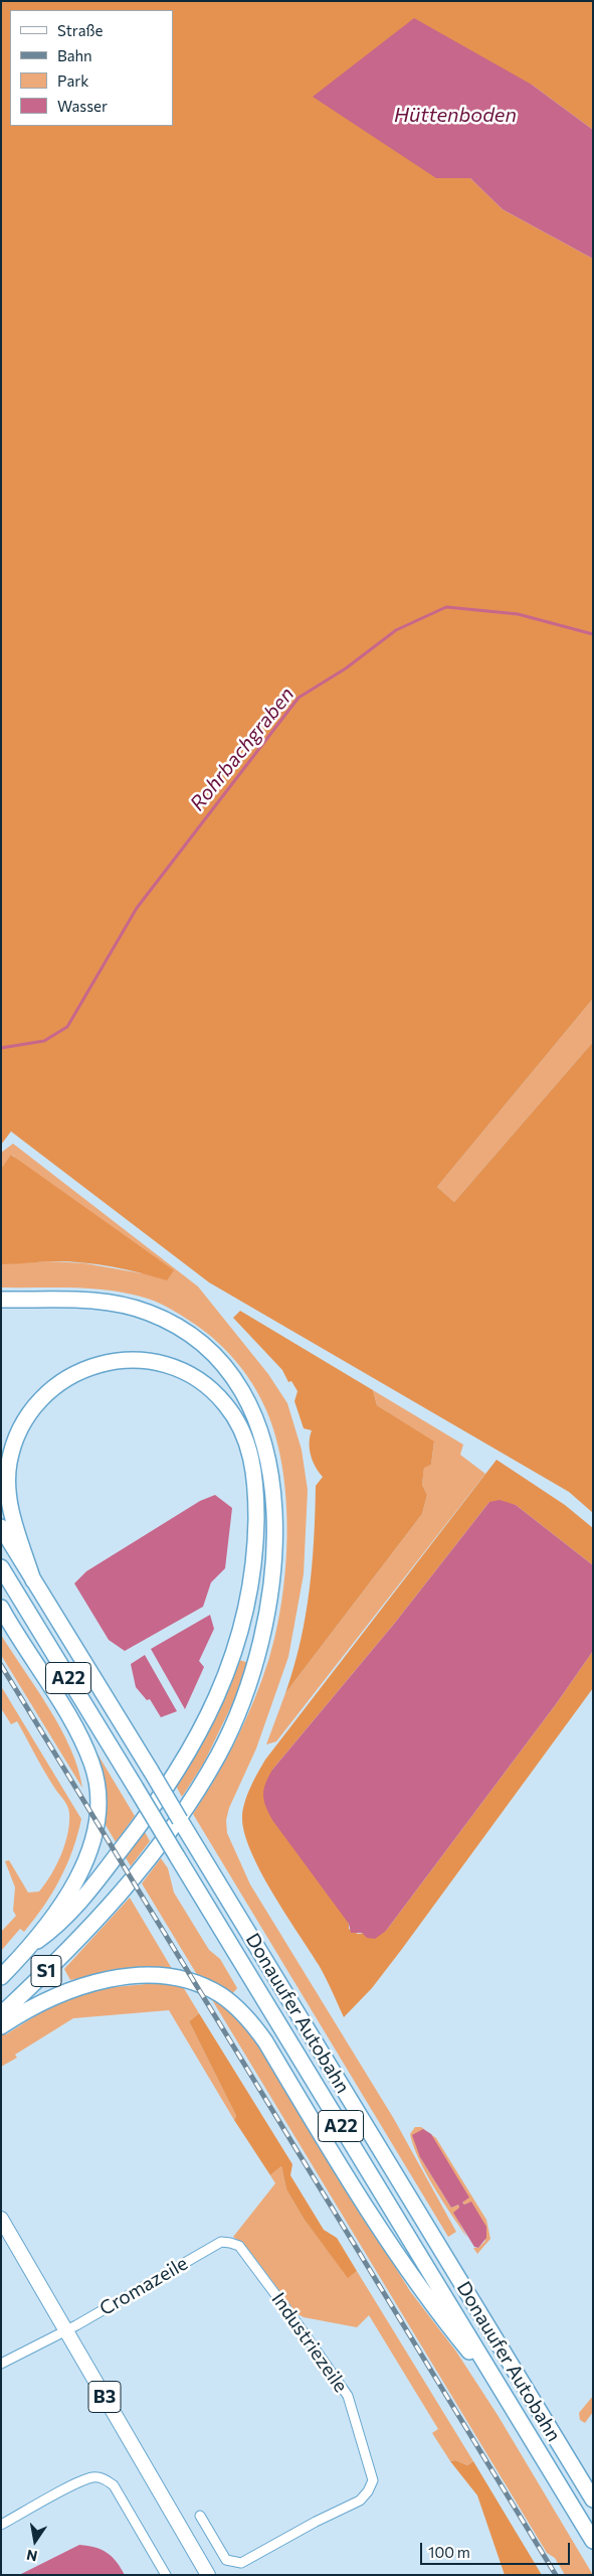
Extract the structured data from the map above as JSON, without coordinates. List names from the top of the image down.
{
  "streets": {
    "highway": ["A22", "S1", "Donauufer Autobahn"],
    "main road": ["B3"],
    "street": ["Cromazeile", "Industriezeile"]
  },
  "crossings": [
    ["Cromazeile", "Industriezeile"],
    ["Cromazeile", "B3"]
  ],
  "water": ["Hüttenboden", "Rohrbachgraben"],
  "legend": [
    "Straße",
    "Bahn",
    "Park",
    "Wasser"
  ],
  "scale_bar": "100 m",
  "north": "bottom"
}
